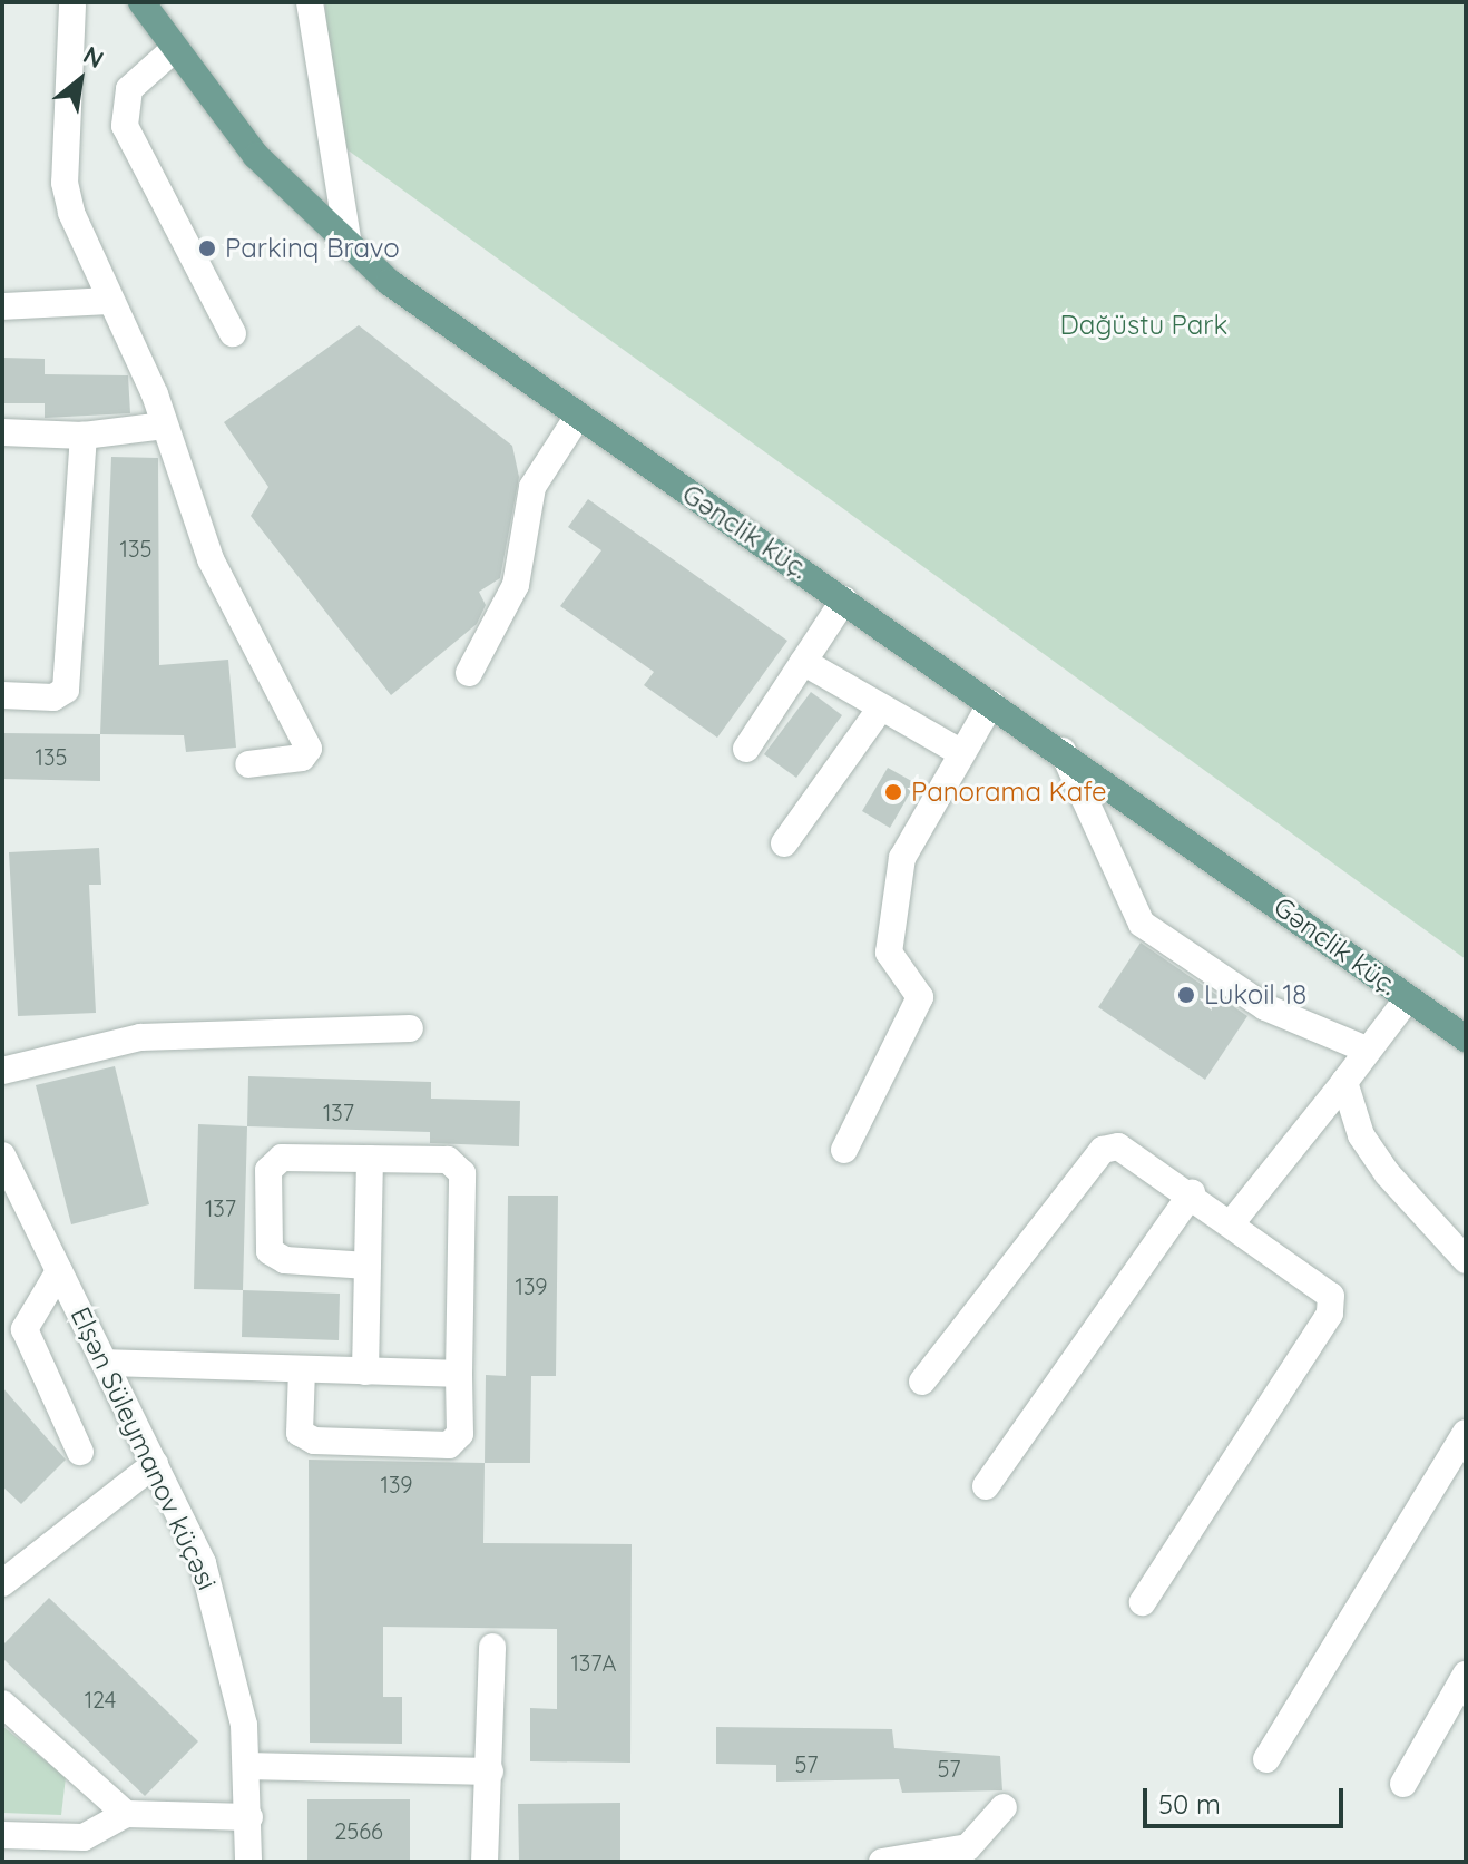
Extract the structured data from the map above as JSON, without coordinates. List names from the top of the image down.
{
  "streets": {
    "main road": ["Gənclik küç."],
    "street": ["Elşən Süleymanov küçəsi"]
  },
  "parks": ["Dağüstu Park"],
  "places": ["Parkinq Bravo", "Panorama Kafe", "Lukoil 18"],
  "house_numbers": [
    "135",
    "135",
    "137",
    "137",
    "139",
    "139",
    "137A",
    "124",
    "57",
    "57",
    "2566"
  ],
  "scale_bar": "50 m",
  "north": "top right"
}
